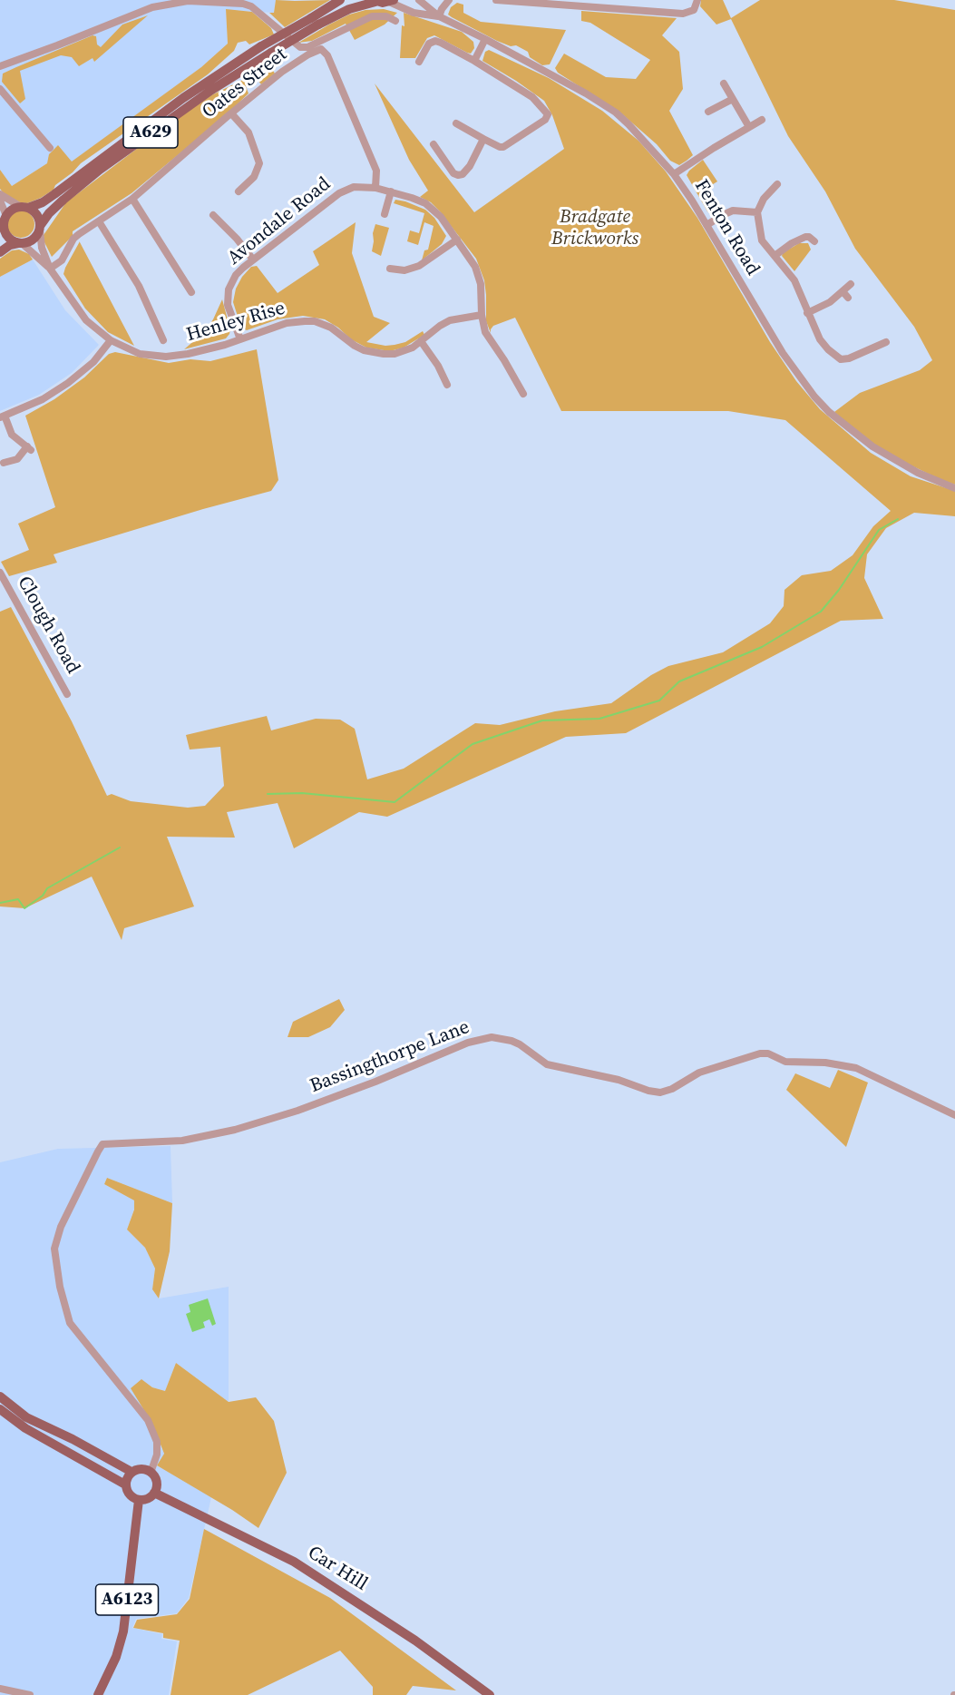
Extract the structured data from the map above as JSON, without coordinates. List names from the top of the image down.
{
  "streets": {
    "main road": ["A629", "Car Hill", "A6123"],
    "street": [
      "Oates Street",
      "Avondale Road",
      "Fenton Road",
      "Henley Rise",
      "Clough Road",
      "Bassingthorpe Lane"
    ]
  },
  "crossings": [
    ["Oates Street", "Avondale Road"],
    ["Oates Street", "Henley Rise"],
    ["A629", "Fenton Road"],
    ["A629", "Henley Rise"],
    ["Avondale Road", "Henley Rise"],
    ["Bassingthorpe Lane", "Car Hill"],
    ["Bassingthorpe Lane", "A6123"],
    ["Car Hill", "A6123"]
  ],
  "parks": ["Bradgate Brickworks"]
}
